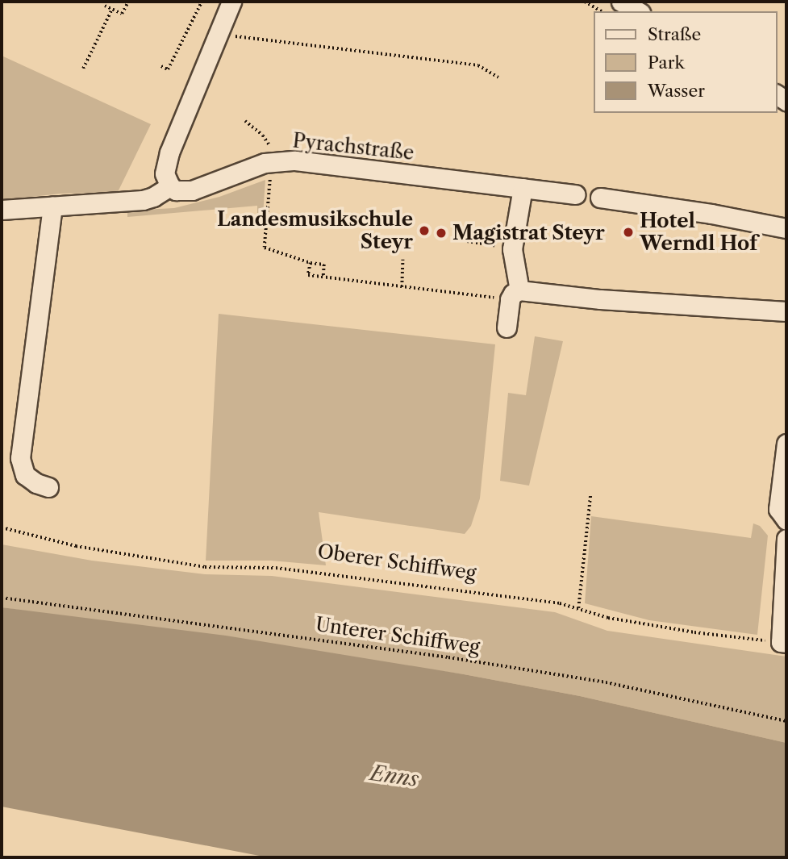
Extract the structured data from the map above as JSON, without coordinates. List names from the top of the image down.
{
  "streets": {
    "street": ["Pyrachstraße"],
    "path": ["Oberer Schiffweg", "Unterer Schiffweg"]
  },
  "water": ["Enns"],
  "places": ["Landesmusikschule Steyr", "Hotel Werndl Hof", "Magistrat Steyr"],
  "legend": ["Straße", "Park", "Wasser"]
}
